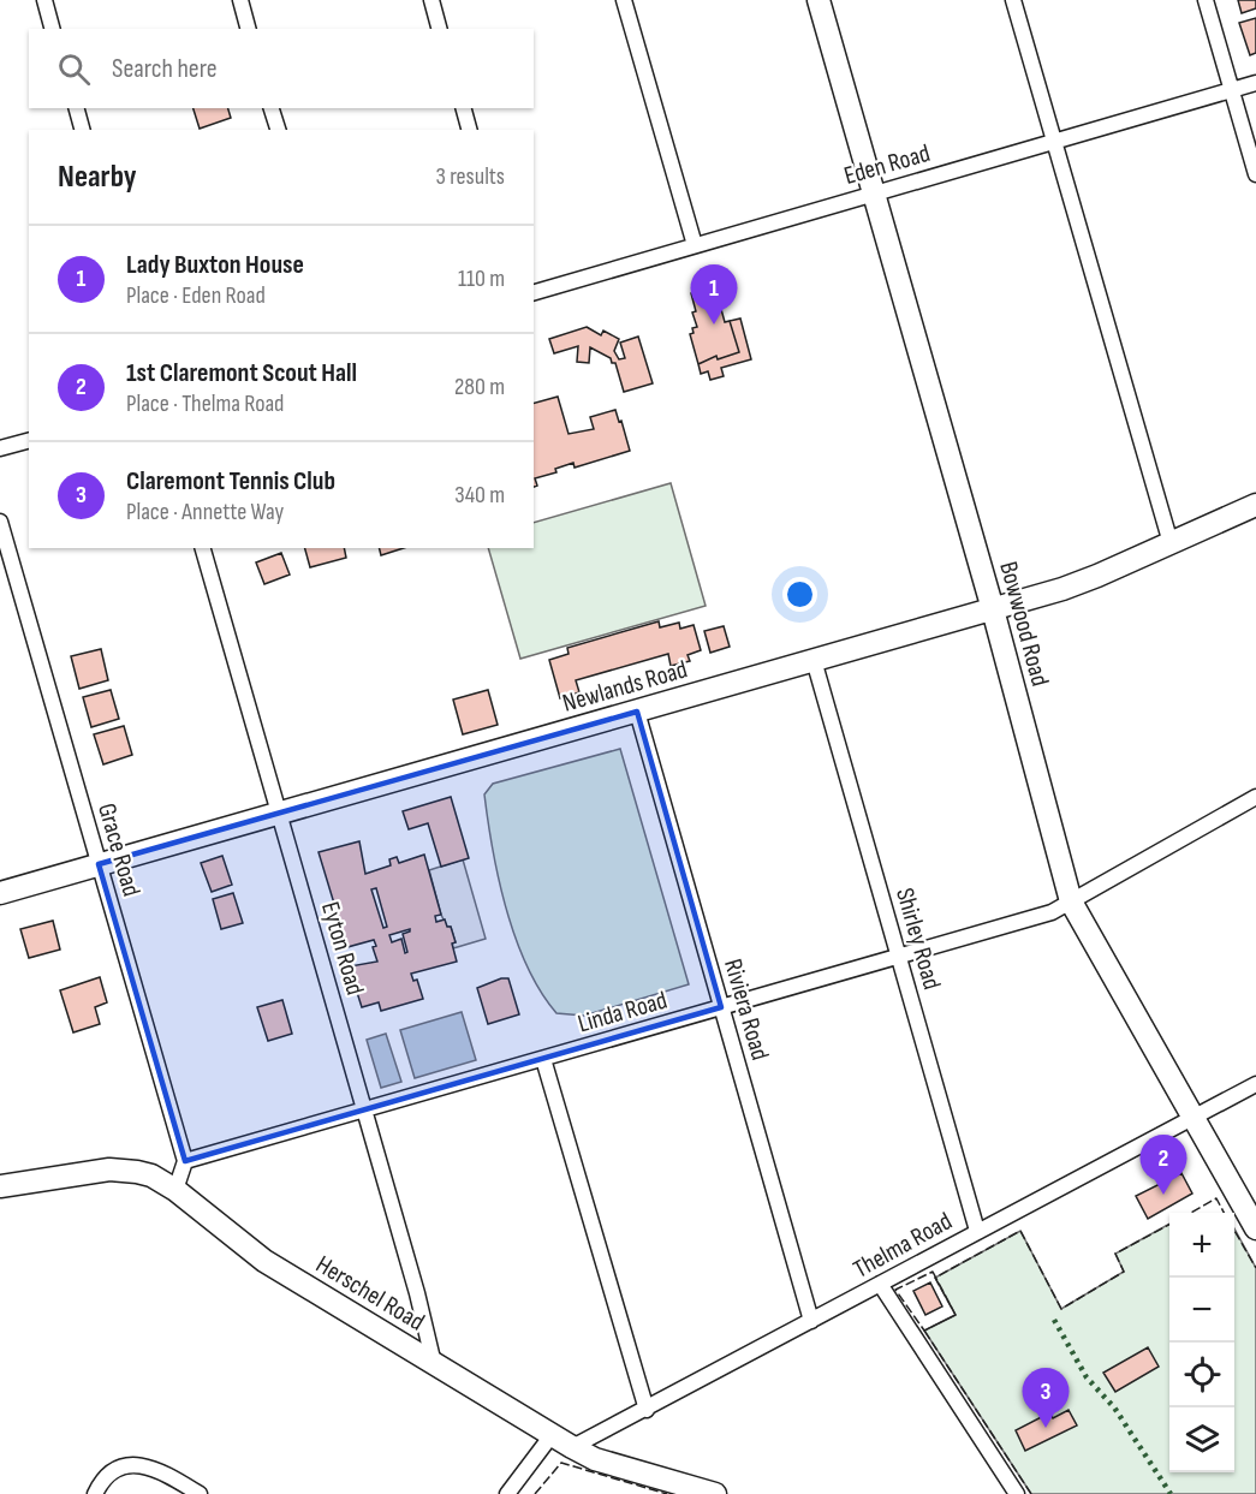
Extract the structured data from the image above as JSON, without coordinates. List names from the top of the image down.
{
  "streets": {
    "street": [
      "Eden Road",
      "Bowwood Road",
      "Newlands Road",
      "Grace Road",
      "Shirley Road",
      "Eyton Road",
      "Riviera Road",
      "Linda Road",
      "Thelma Road",
      "Herschel Road"
    ]
  },
  "crossings": [
    ["Eden Road", "Bowwood Road"],
    ["Bowwood Road", "Newlands Road"],
    ["Bowwood Road", "Linda Road"],
    ["Bowwood Road", "Thelma Road"],
    ["Newlands Road", "Grace Road"],
    ["Newlands Road", "Shirley Road"],
    ["Newlands Road", "Eyton Road"],
    ["Newlands Road", "Riviera Road"],
    ["Grace Road", "Linda Road"],
    ["Shirley Road", "Linda Road"],
    ["Shirley Road", "Thelma Road"],
    ["Eyton Road", "Linda Road"],
    ["Eyton Road", "Herschel Road"],
    ["Riviera Road", "Linda Road"],
    ["Riviera Road", "Thelma Road"],
    ["Thelma Road", "Herschel Road"]
  ],
  "page": {
    "search": "Search here",
    "heading": ["Nearby", "3 results"],
    "list": [
      {
        "mark": "1",
        "name": "Lady Buxton House",
        "note": "Place · Eden Road",
        "value": "110 m"
      },
      {
        "mark": "2",
        "name": "1st Claremont Scout Hall",
        "note": "Place · Thelma Road",
        "value": "280 m"
      },
      {
        "mark": "3",
        "name": "Claremont Tennis Club",
        "note": "Place · Annette Way",
        "value": "340 m"
      }
    ],
    "pins": ["1", "2", "3"],
    "map_buttons": ["+", "−"]
  }
}
